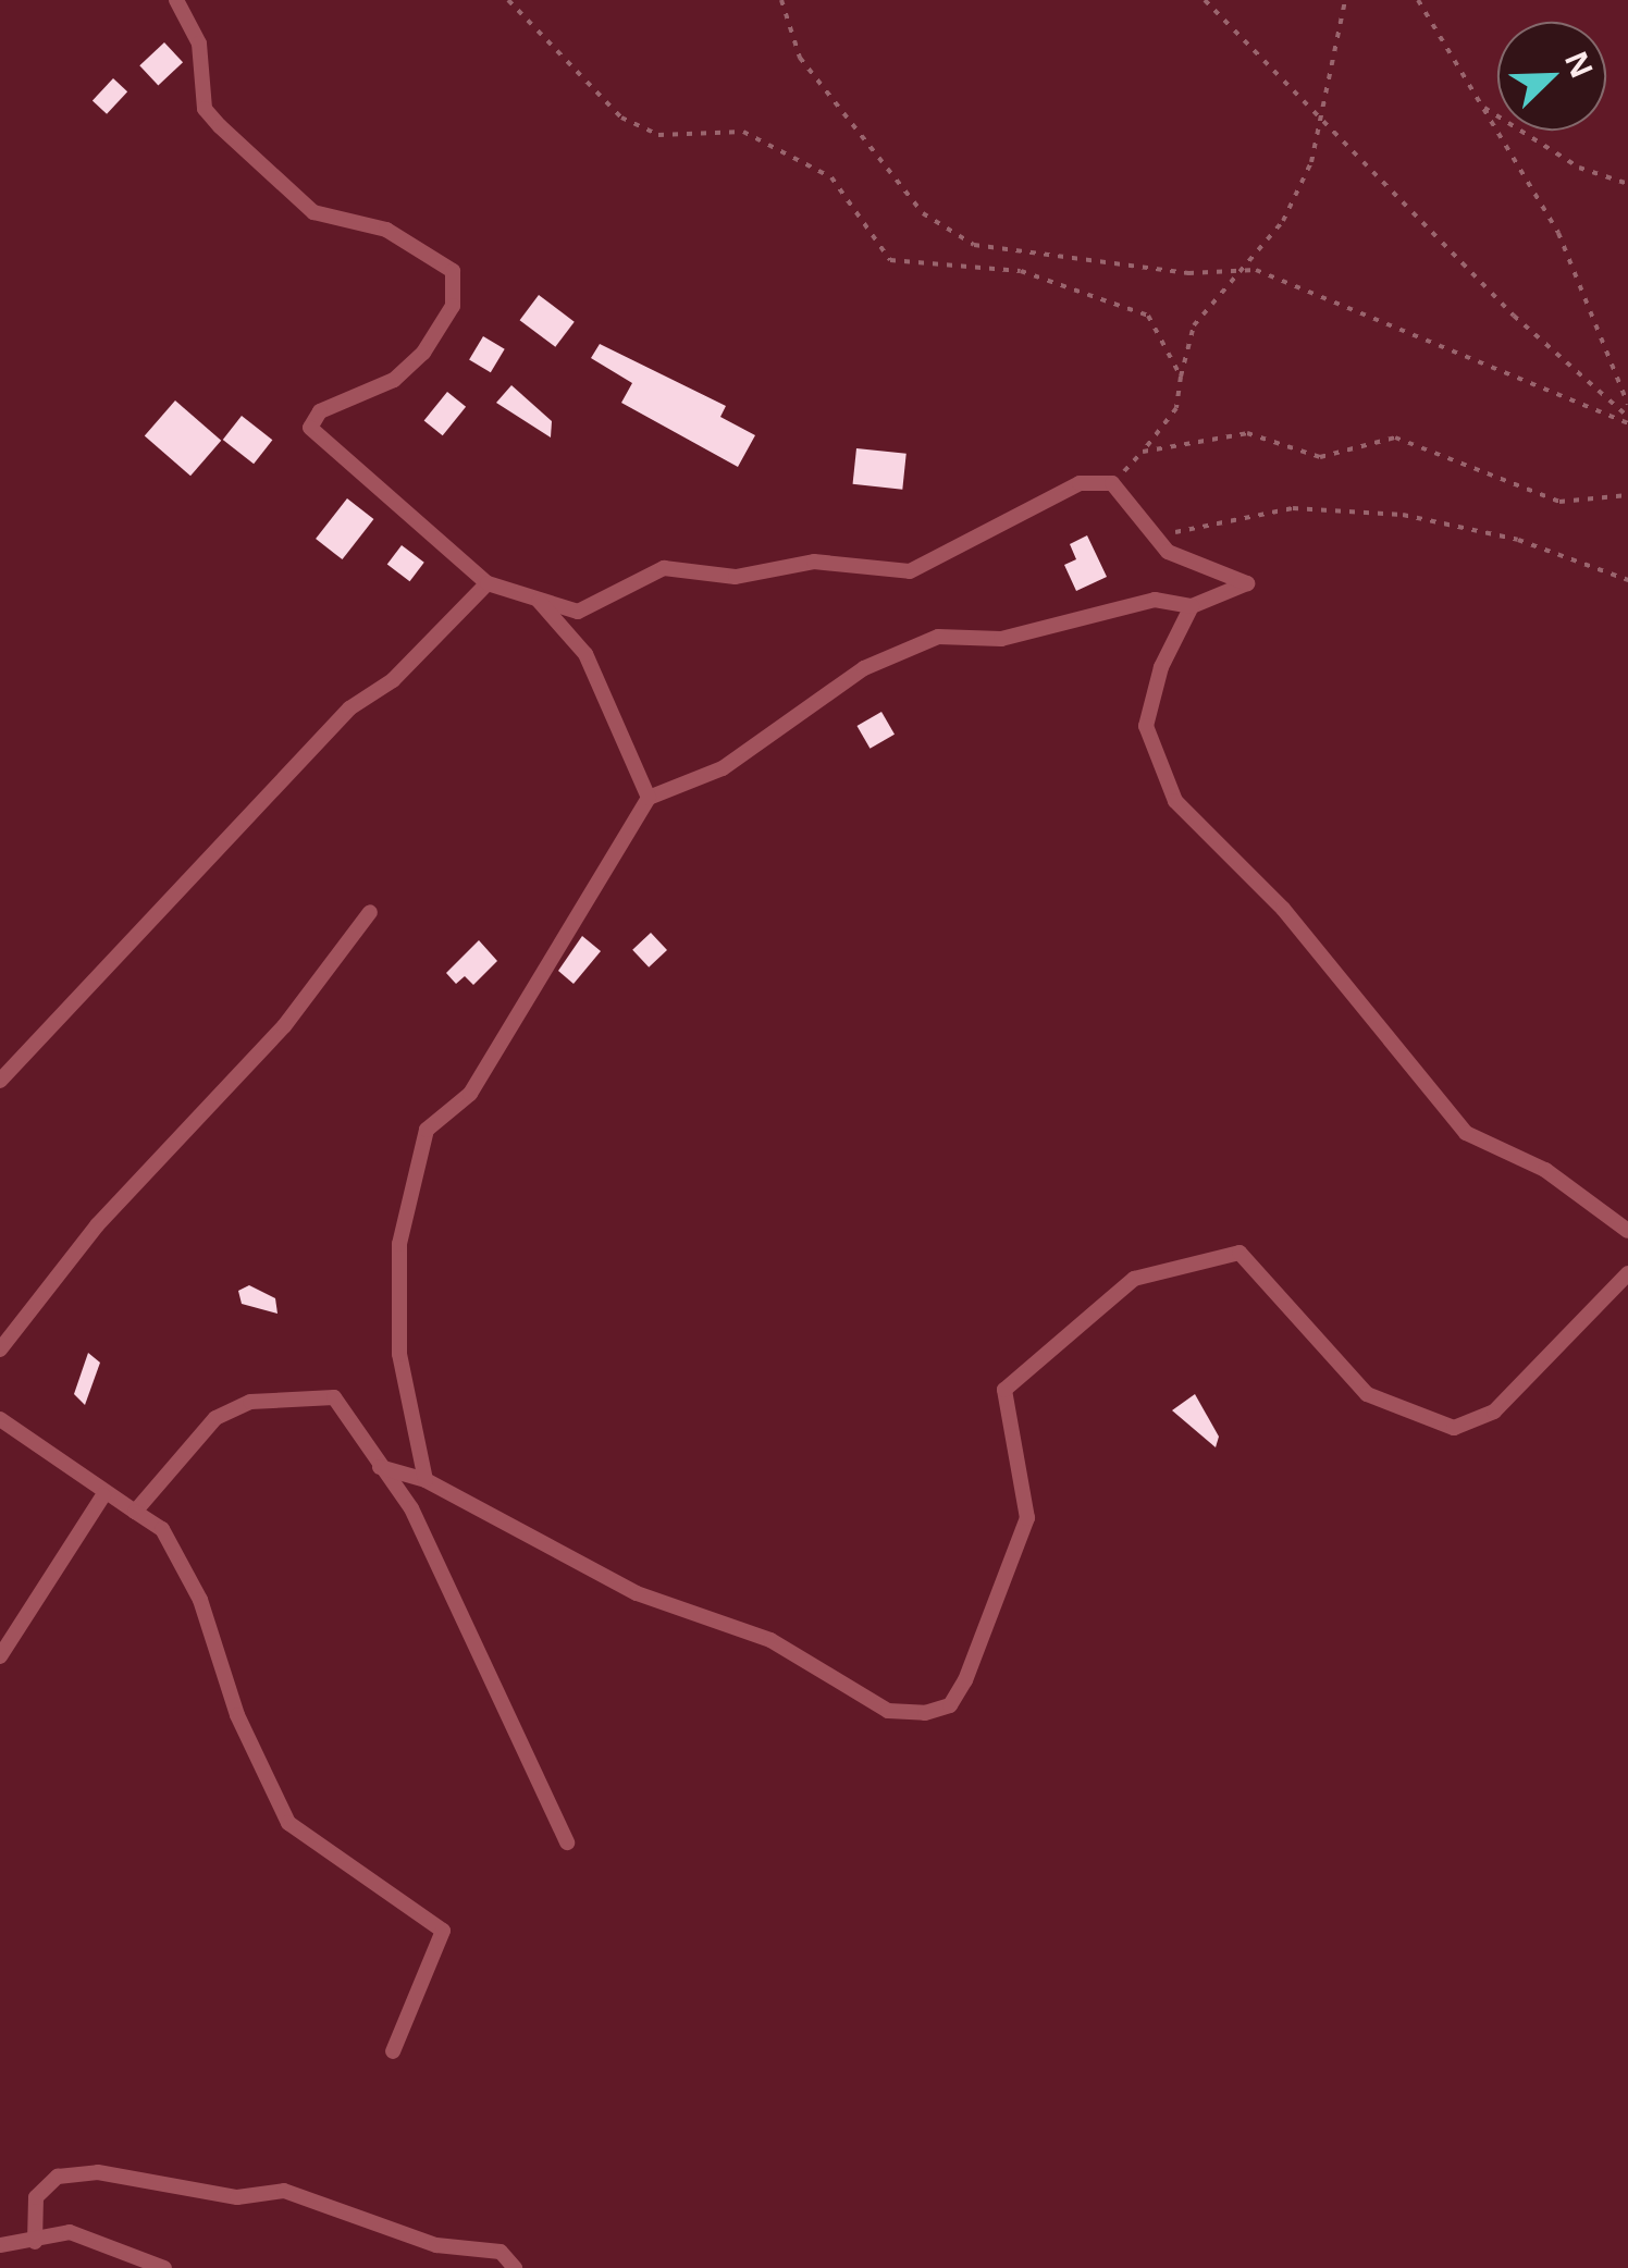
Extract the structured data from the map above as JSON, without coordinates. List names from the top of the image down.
{
  "north": "top right"
}
